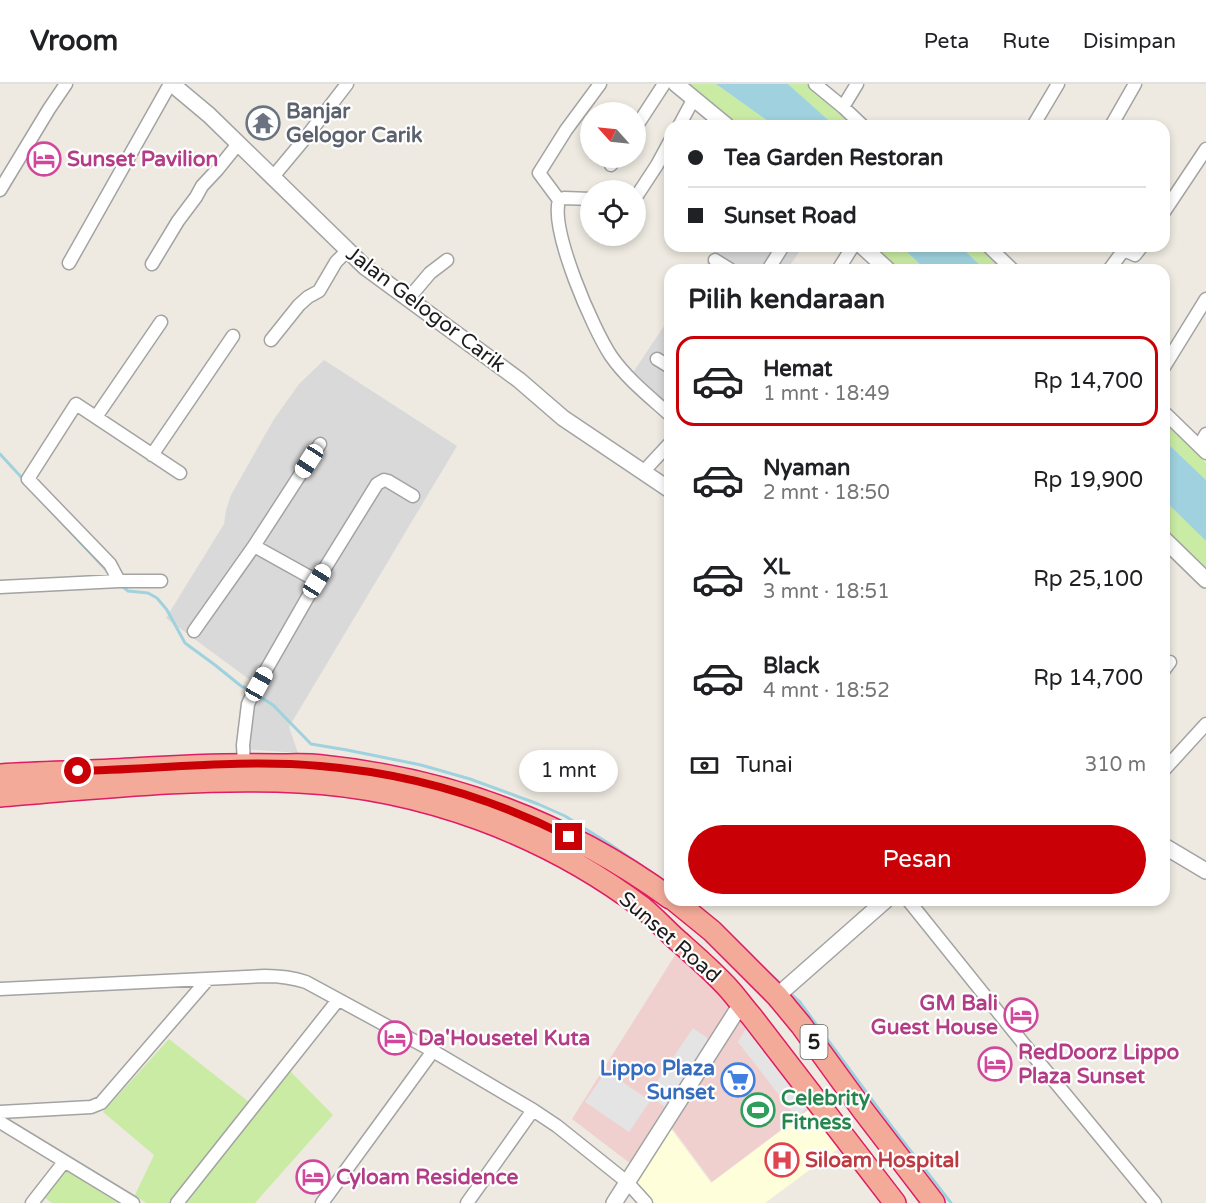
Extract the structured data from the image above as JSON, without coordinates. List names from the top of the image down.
{
  "streets": {
    "highway": ["Sunset Road", "5"],
    "street": ["Jalan Gelogor Carik"]
  },
  "places": {
    "temple": ["Banjar Gelogor Carik"],
    "hotel": [
      "Sunset Pavilion",
      "GM Bali Guest House",
      "Da'Housetel Kuta",
      "RedDoorz Lippo Plaza Sunset",
      "Cyloam Residence"
    ],
    "supermarket": ["Lippo Plaza Sunset"],
    "sports": ["Celebrity Fitness"],
    "hospital": ["Siloam Hospital"]
  },
  "north": "top left",
  "page": {
    "header": "Vroom",
    "nav": ["Peta", "Rute", "Disimpan"],
    "banner": ["Tea Garden Restoran", "Sunset Road"],
    "heading": "Pilih kendaraan",
    "list": [
      {
        "name": "Hemat",
        "note": "1 mnt · 18:49",
        "value": "Rp 14,700"
      },
      {
        "name": "Nyaman",
        "note": "2 mnt · 18:50",
        "value": "Rp 19,900"
      },
      {
        "name": "XL",
        "note": "3 mnt · 18:51",
        "value": "Rp 25,100"
      },
      {
        "name": "Black",
        "note": "4 mnt · 18:52",
        "value": "Rp 14,700"
      }
    ],
    "pay": ["Tunai", "310 m"],
    "bubble": "1 mnt",
    "buttons": "Pesan"
  }
}
